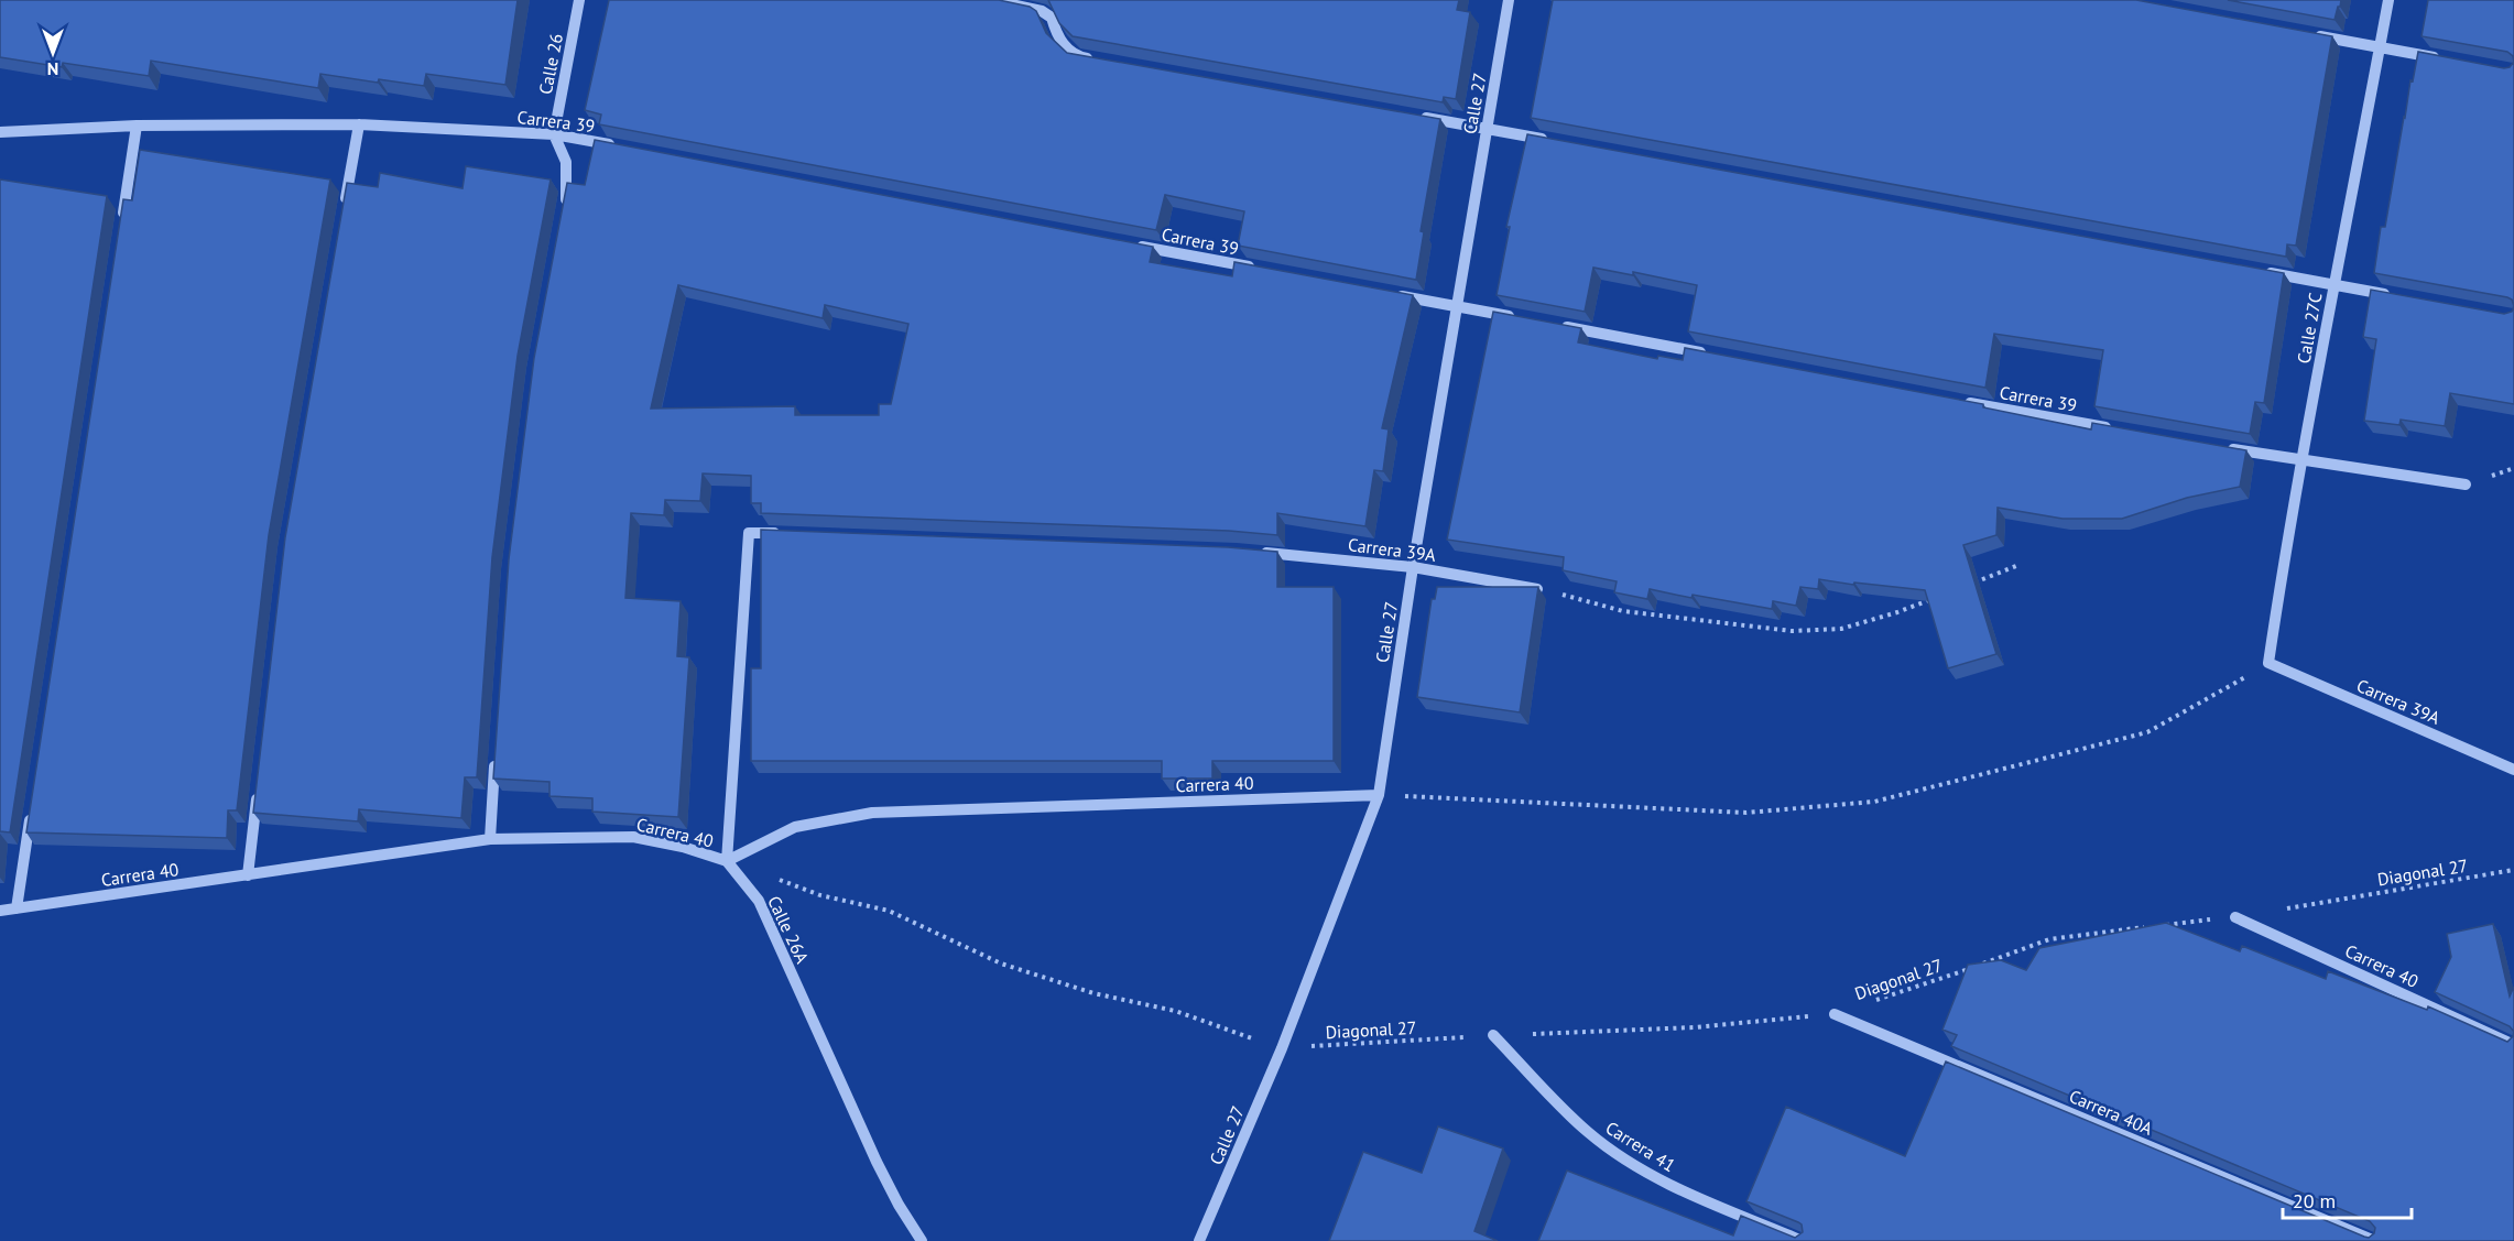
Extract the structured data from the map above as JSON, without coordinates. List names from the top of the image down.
{
  "streets": {
    "street": [
      "Calle 26",
      "Calle 27",
      "Carrera 39",
      "Calle 27C",
      "Carrera 39A",
      "Carrera 40",
      "Calle 26A",
      "Carrera 40A",
      "Carrera 41"
    ],
    "path": ["Diagonal 27"]
  },
  "crossings": [
    ["Calle 26", "Carrera 39"],
    ["Calle 27", "Carrera 39A"],
    ["Calle 27", "Carrera 40"],
    ["Calle 27", "Diagonal 27"],
    ["Calle 27C", "Carrera 39A"],
    ["Carrera 40", "Calle 26A"],
    ["Diagonal 27", "Carrera 40A"],
    ["Diagonal 27", "Carrera 41"]
  ],
  "scale_bar": "20 m",
  "north": "bottom"
}
